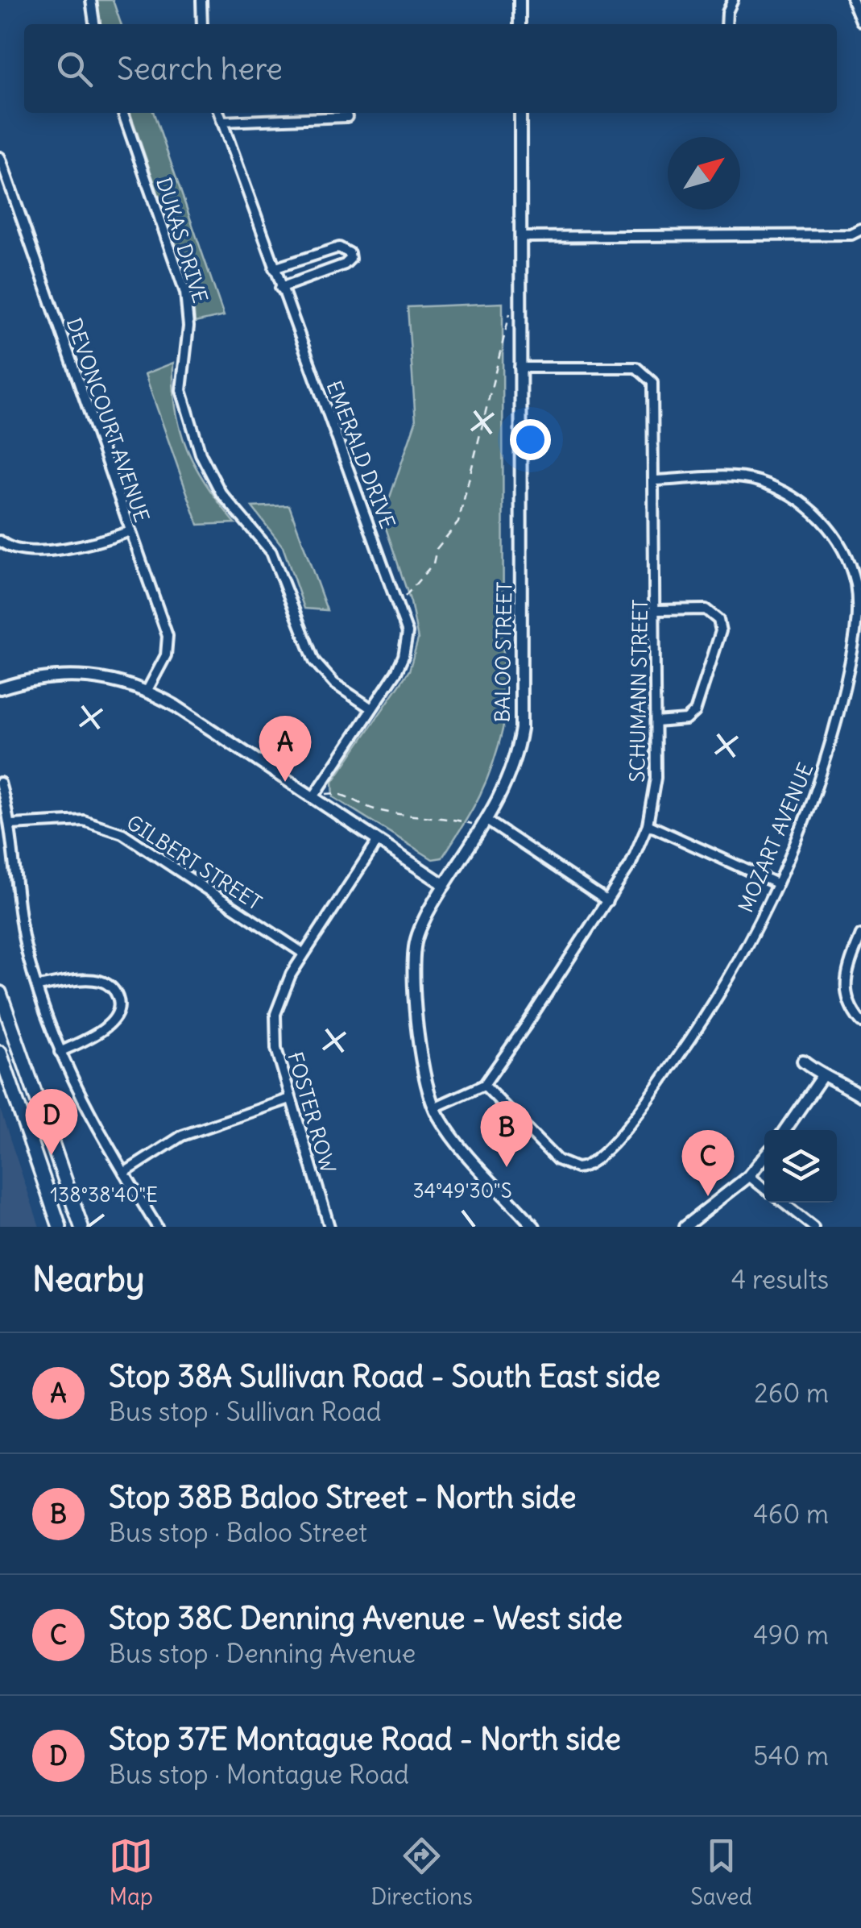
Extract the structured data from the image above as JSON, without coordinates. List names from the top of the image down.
{
  "streets": {
    "street": [
      "DUKAS DRIVE",
      "DEVONCOURT AVENUE",
      "EMERALD DRIVE",
      "BALOO STREET",
      "SCHUMANN STREET",
      "MOZART AVENUE",
      "GILBERT STREET",
      "FOSTER ROW"
    ]
  },
  "crossings": [
    ["DUKAS DRIVE", "EMERALD DRIVE"],
    ["BALOO STREET", "SCHUMANN STREET"],
    ["SCHUMANN STREET", "MOZART AVENUE"],
    ["GILBERT STREET", "FOSTER ROW"]
  ],
  "north": "top right",
  "page": {
    "search": "Search here",
    "pins": [
      "A",
      "D",
      "B",
      "C"
    ],
    "heading": ["Nearby", "4 results"],
    "list": [
      {
        "mark": "A",
        "name": "Stop 38A Sullivan Road - South East side",
        "note": "Bus stop · Sullivan Road",
        "value": "260 m"
      },
      {
        "mark": "B",
        "name": "Stop 38B Baloo Street - North side",
        "note": "Bus stop · Baloo Street",
        "value": "460 m"
      },
      {
        "mark": "C",
        "name": "Stop 38C Denning Avenue - West side",
        "note": "Bus stop · Denning Avenue",
        "value": "490 m"
      },
      {
        "mark": "D",
        "name": "Stop 37E Montague Road - North side",
        "note": "Bus stop · Montague Road",
        "value": "540 m"
      }
    ],
    "nav": ["Map", "Directions", "Saved"]
  },
  "coordinates": ["34°49'30\"S", "138°38'40\"E"]
}
